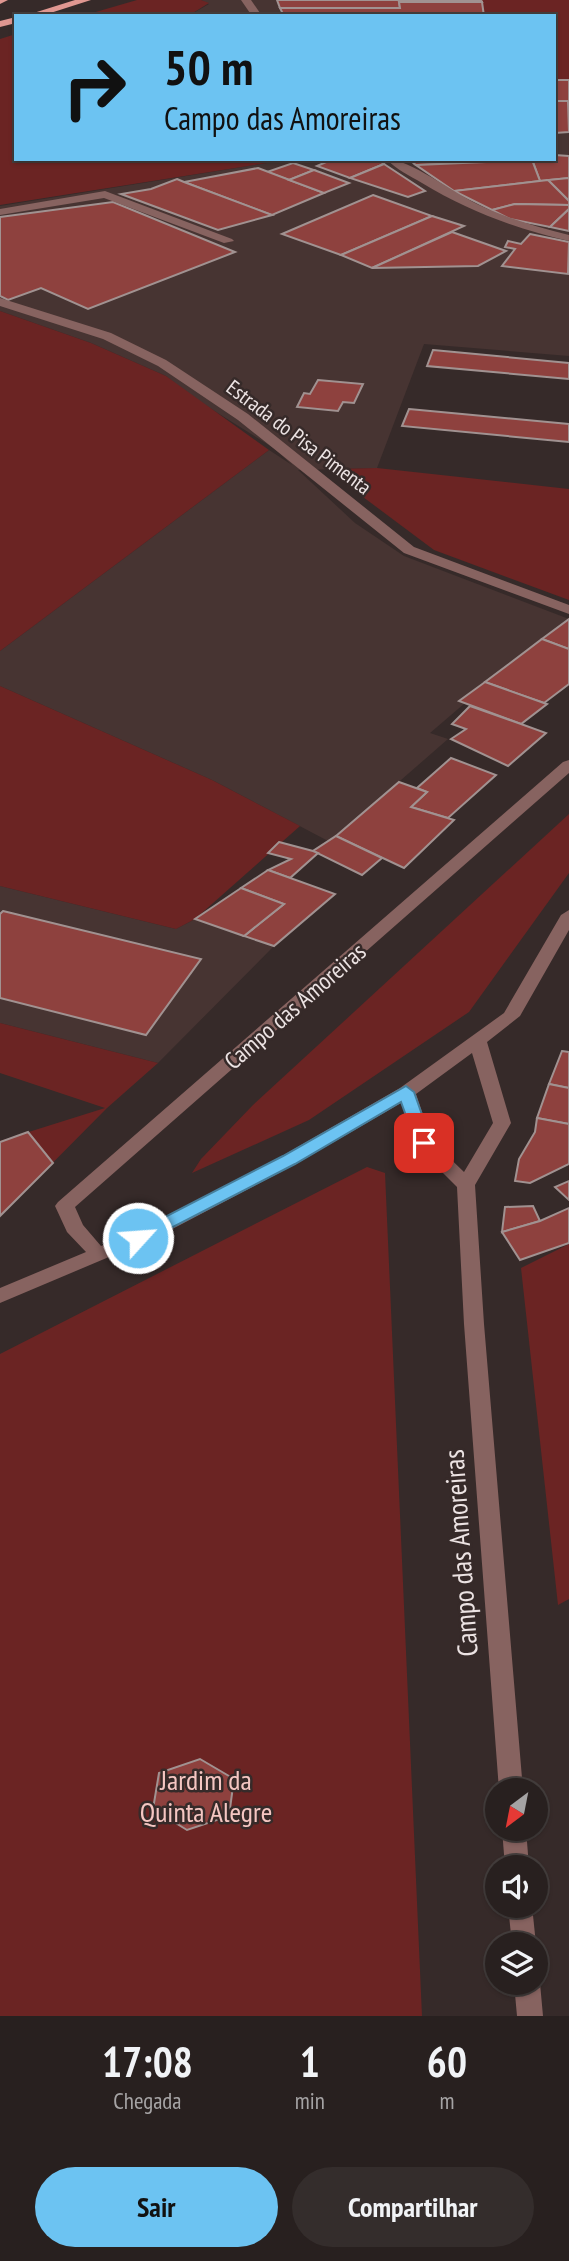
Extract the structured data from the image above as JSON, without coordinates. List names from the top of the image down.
{
  "streets": {
    "street": ["Estrada do Pisa Pimenta", "Campo das Amoreiras"]
  },
  "parks": ["Jardim da Quinta Alegre"],
  "north": "bottom left",
  "page": {
    "turn": ["50 m", "Campo das Amoreiras"],
    "eta": [
      "17:08",
      "Chegada",
      "1",
      "min",
      "60",
      "m"
    ],
    "buttons": ["Sair", "Compartilhar"]
  }
}
